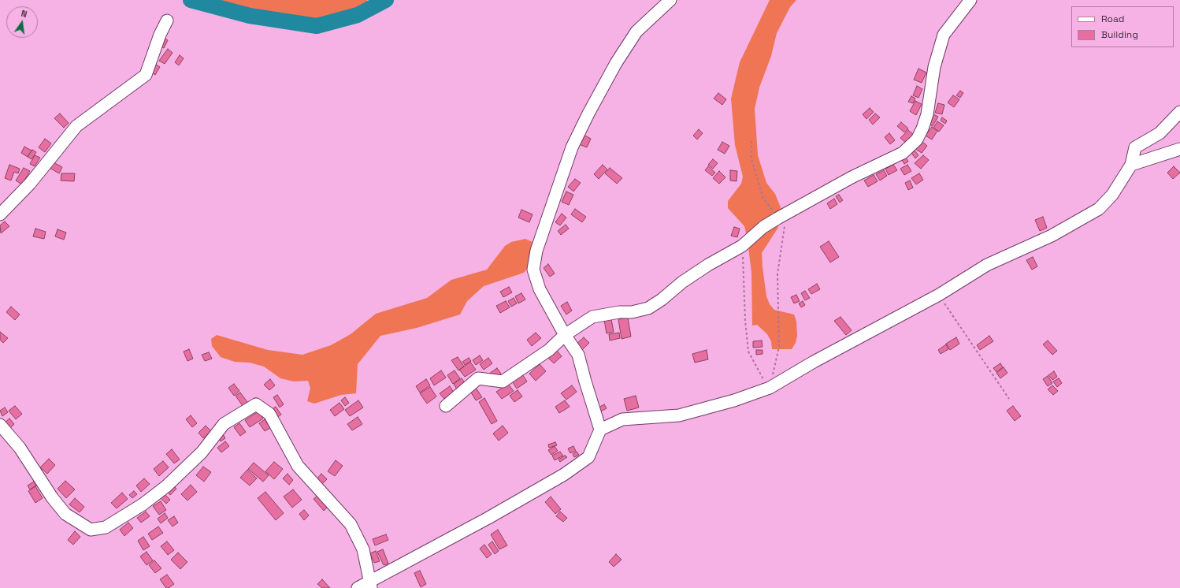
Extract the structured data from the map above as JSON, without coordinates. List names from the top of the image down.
{
  "legend": ["Road", "Building"],
  "north": "top"
}
